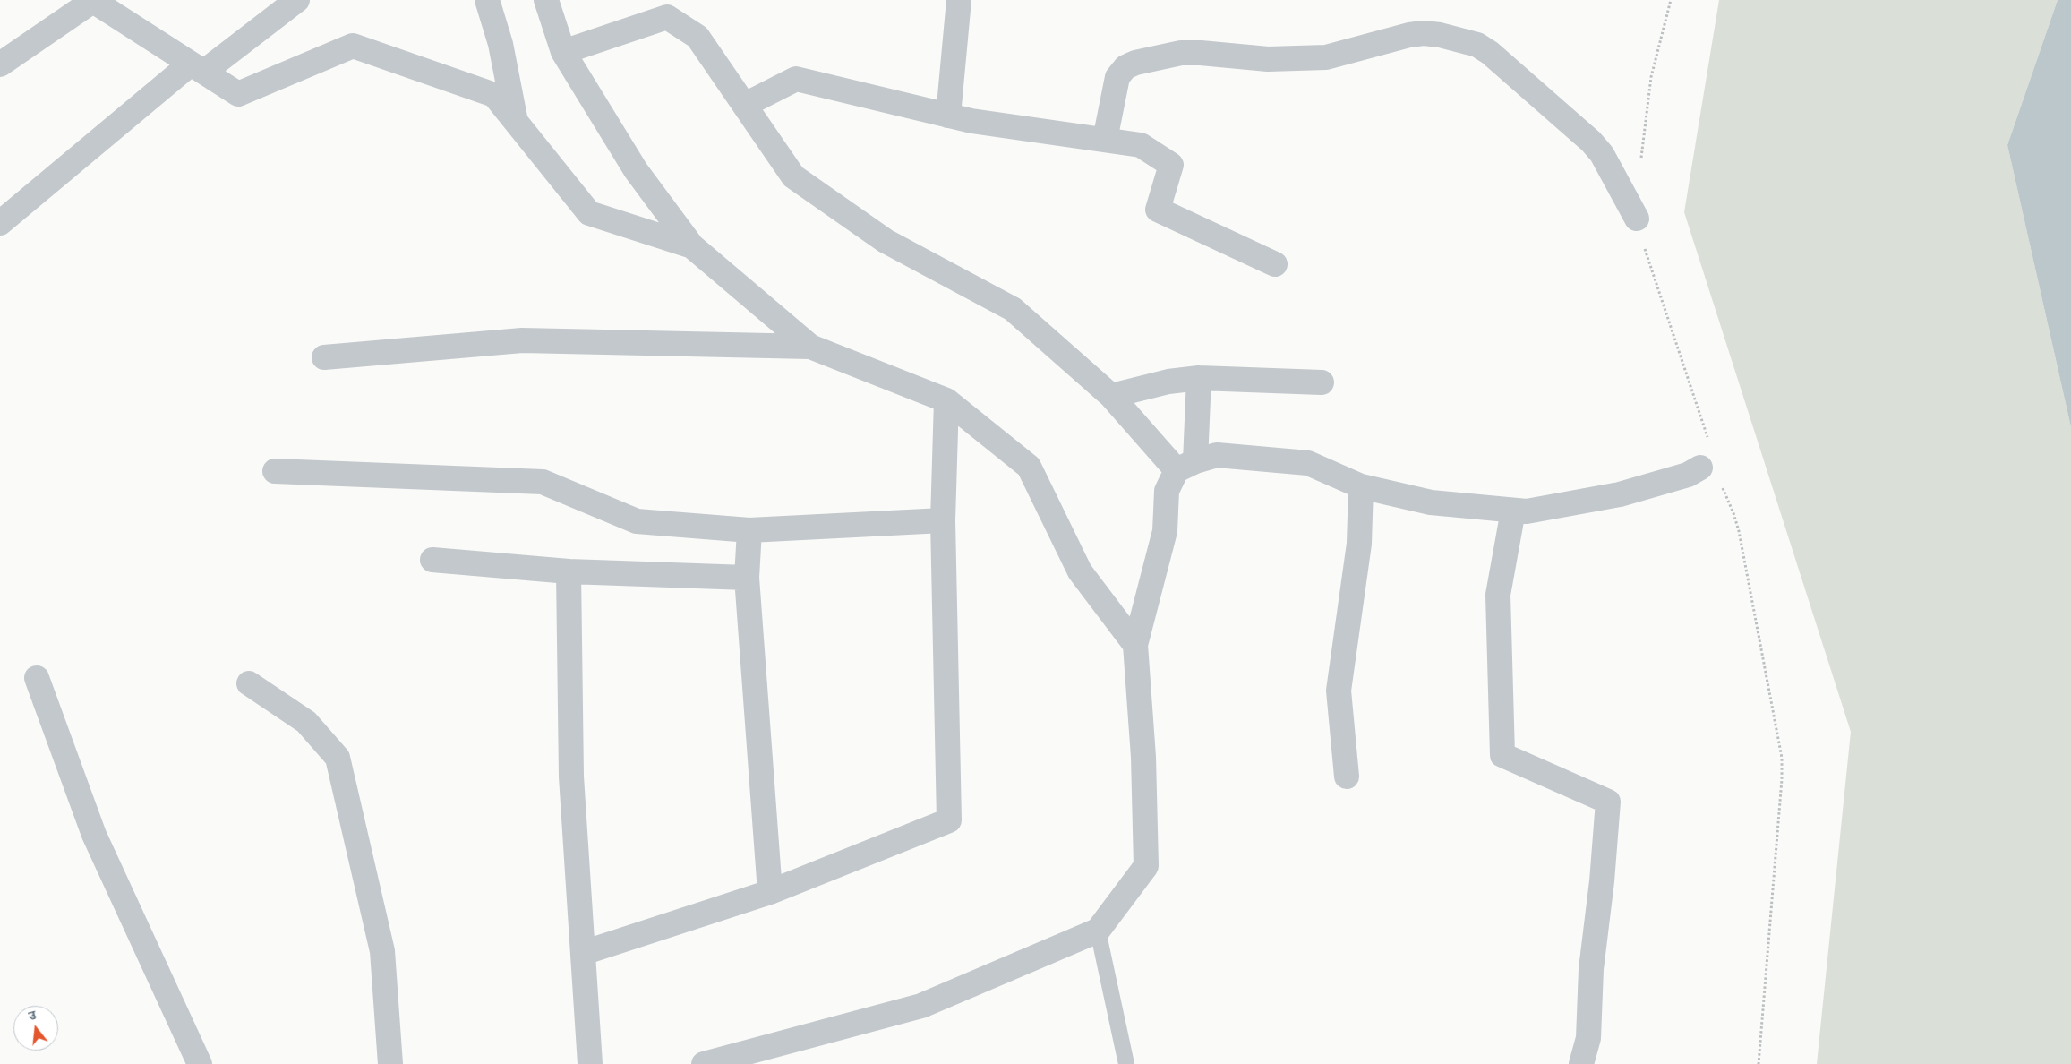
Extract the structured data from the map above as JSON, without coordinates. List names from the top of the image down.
{
  "north": "top"
}
